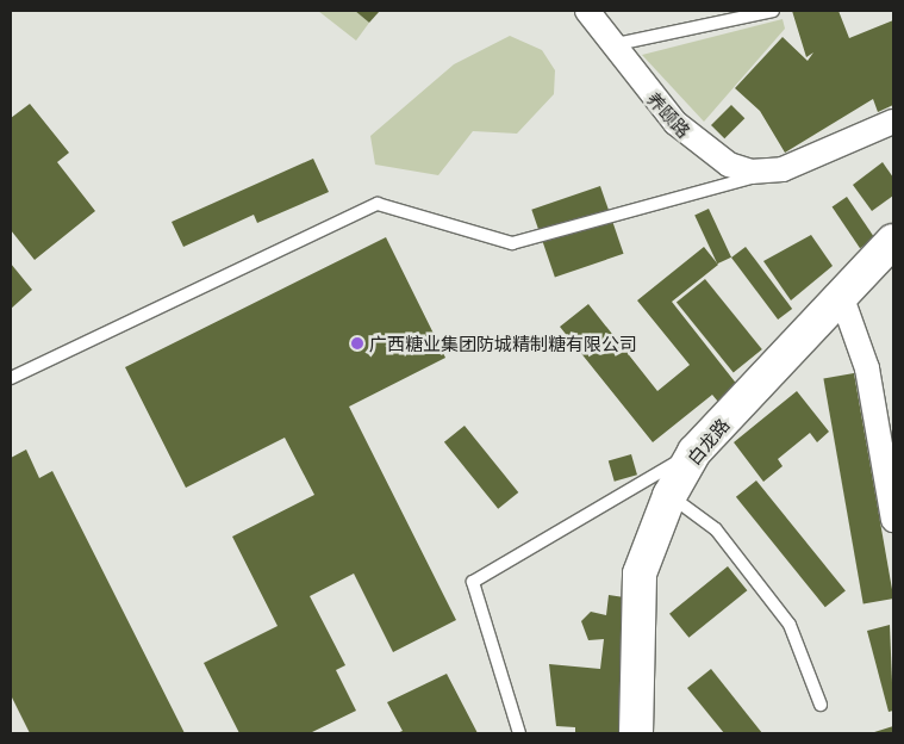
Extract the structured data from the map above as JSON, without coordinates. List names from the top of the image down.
{
  "streets": {
    "street": ["养颐路", "白龙路"]
  },
  "places": ["广西糖业集团防城精制糖有限公司"]
}
